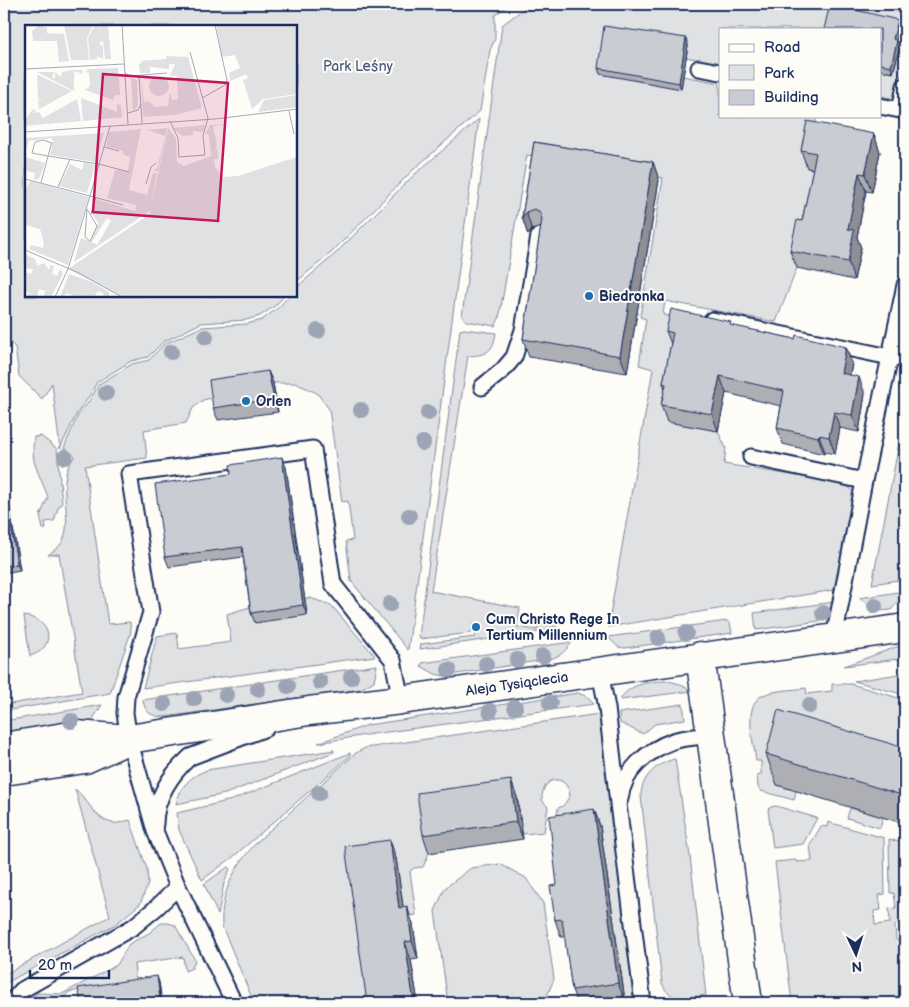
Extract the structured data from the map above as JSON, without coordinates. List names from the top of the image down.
{
  "streets": {
    "street": ["Aleja Tysiąclecia"]
  },
  "parks": ["Park Leśny"],
  "places": ["Biedronka", "Orlen", "Cum Christo Rege In Tertium Millennium"],
  "legend": ["Road", "Park", "Building"],
  "scale_bar": "20 m",
  "north": "bottom"
}
